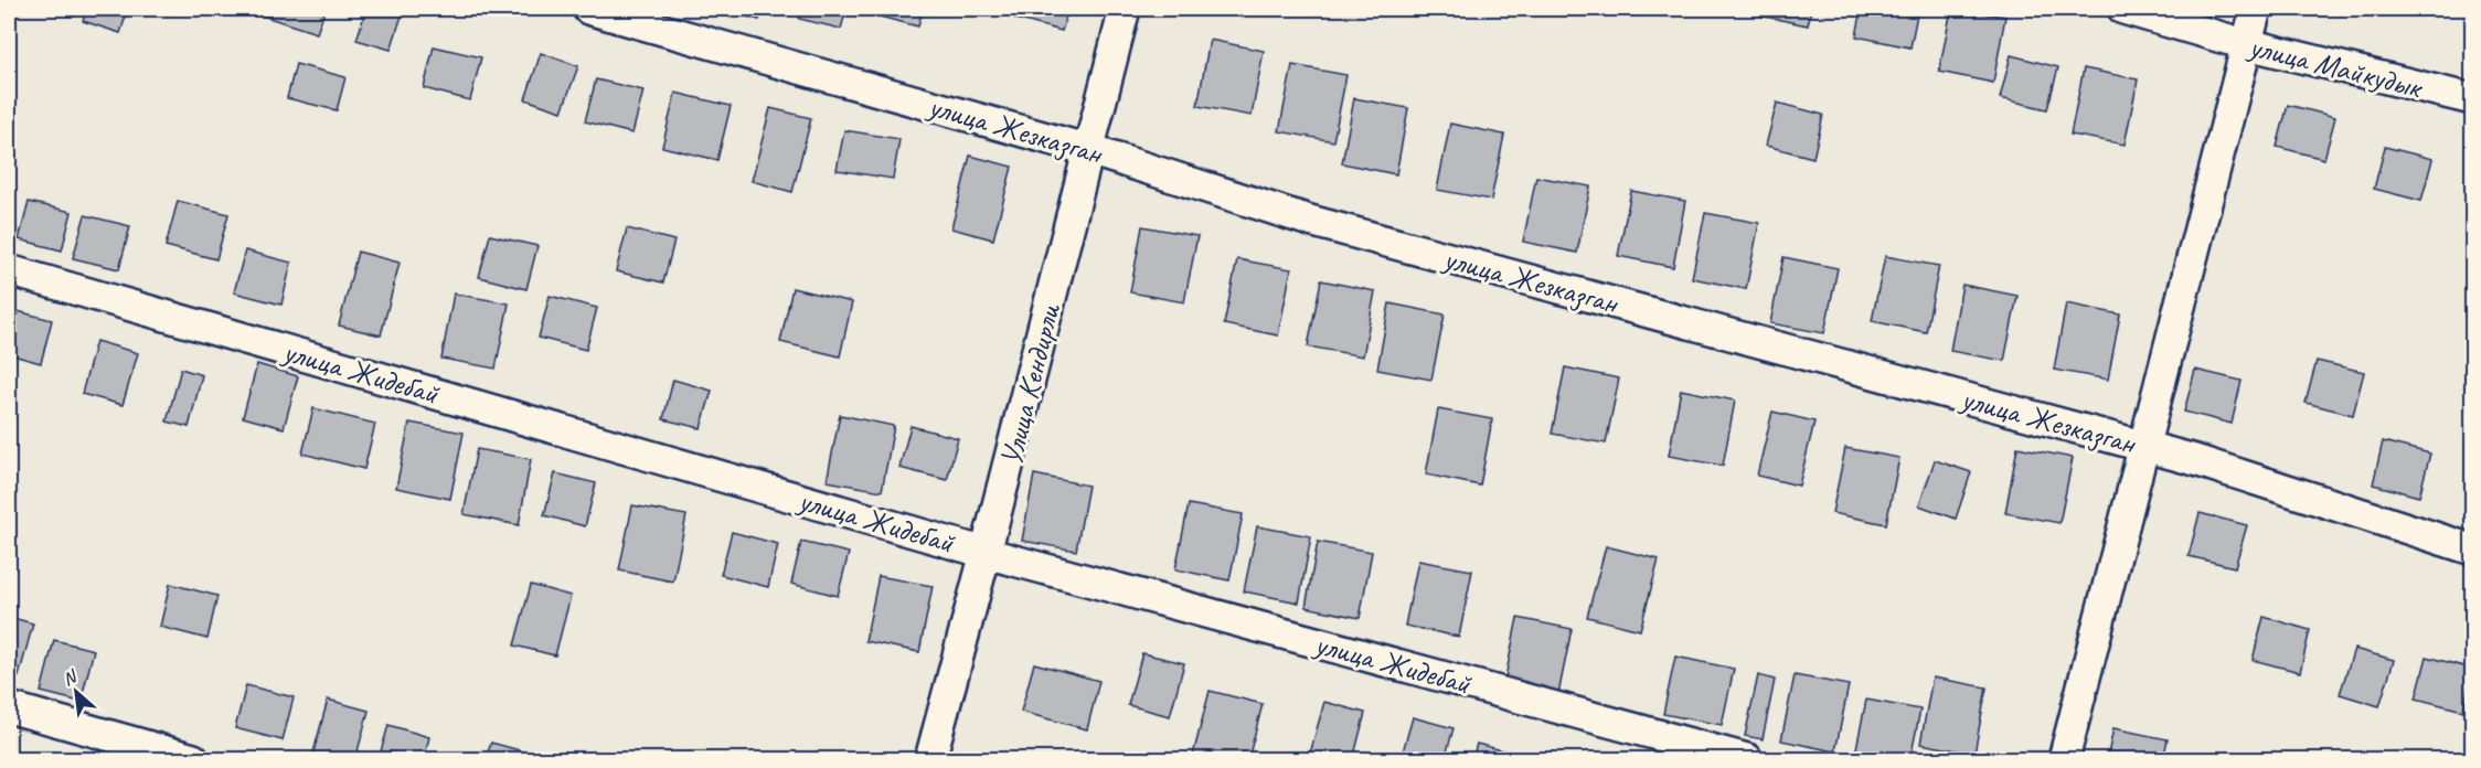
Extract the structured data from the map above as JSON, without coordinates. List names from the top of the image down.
{
  "streets": {
    "street": [
      "улица Майкудык",
      "улица Жезказган",
      "улица Жидебай",
      "Улица Кендирли"
    ]
  },
  "crossings": [
    ["улица Жезказган", "Улица Кендирли"],
    ["улица Жидебай", "Улица Кендирли"]
  ],
  "north": "top left"
}
